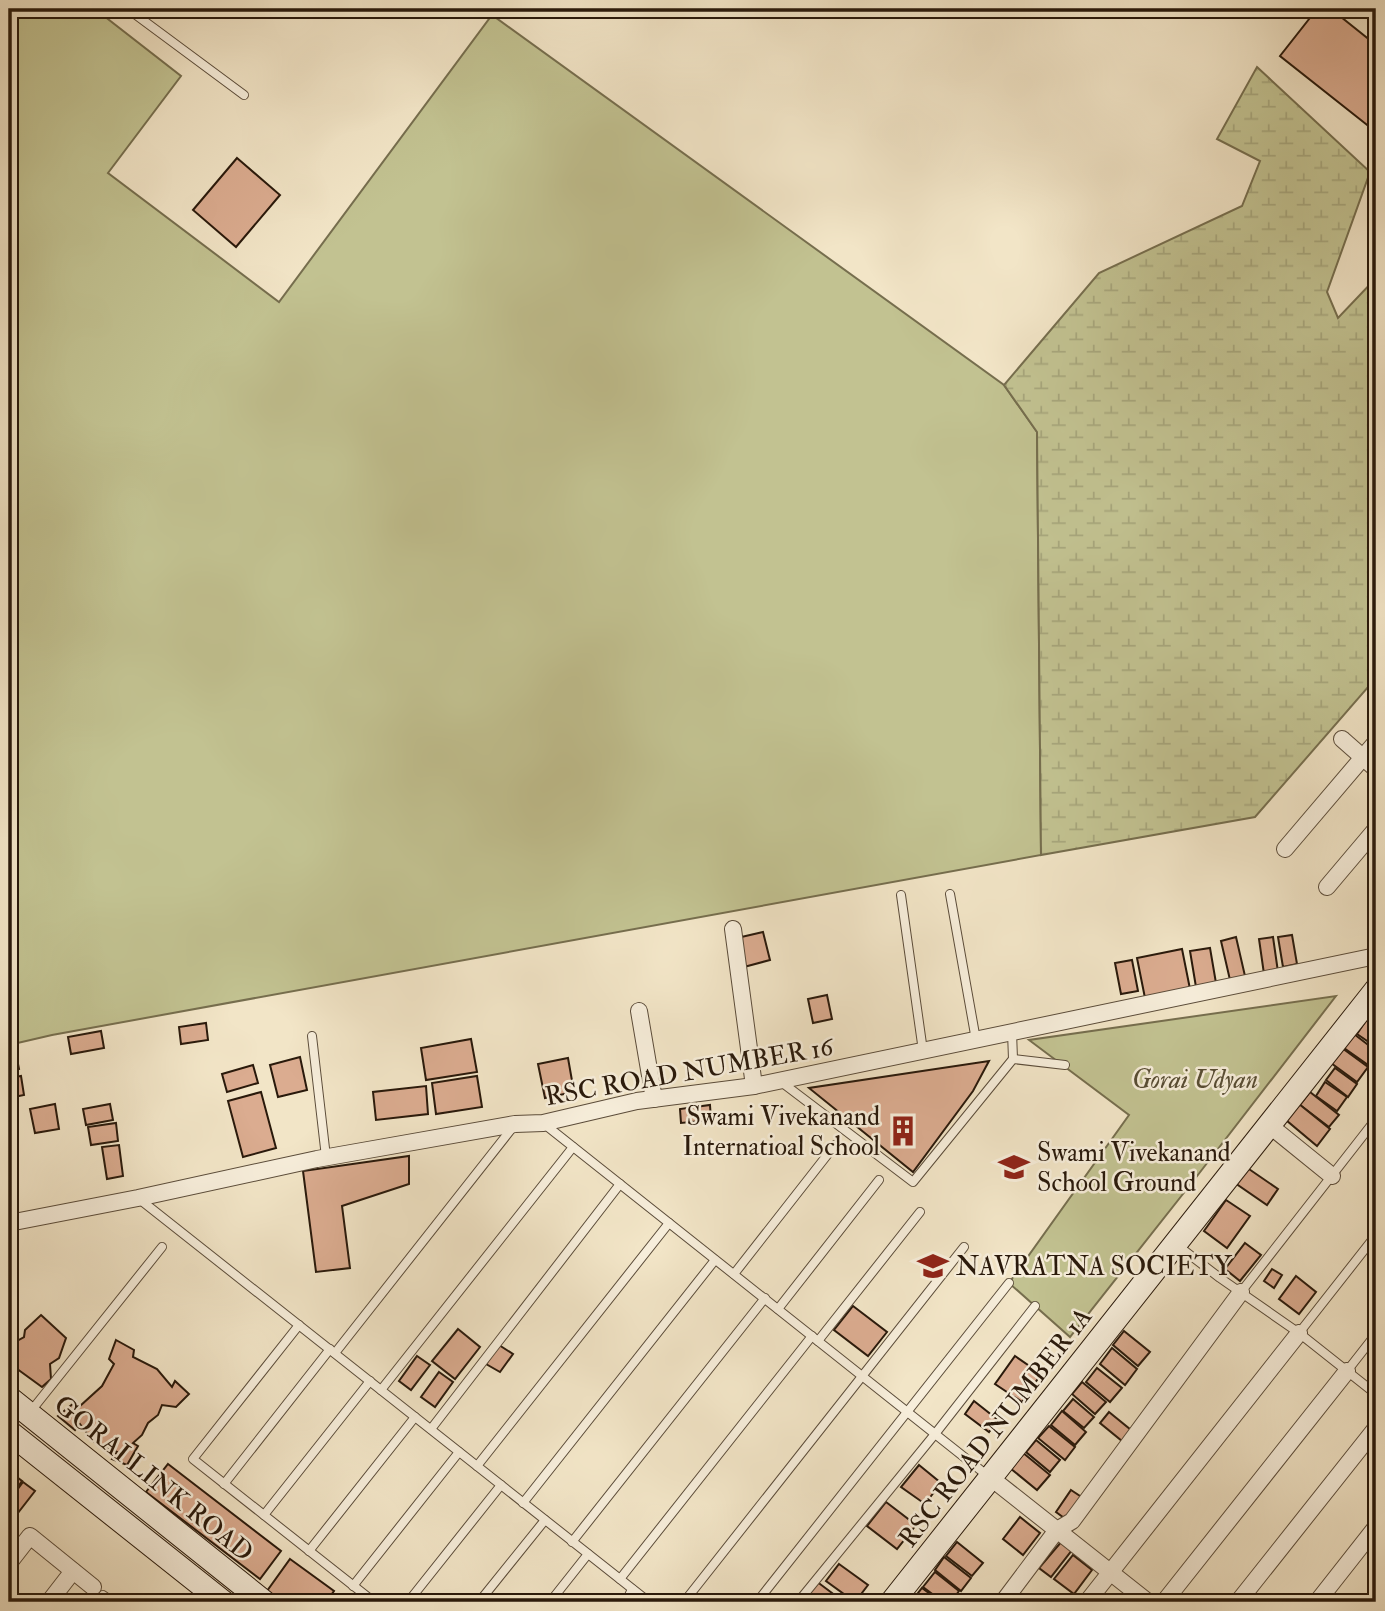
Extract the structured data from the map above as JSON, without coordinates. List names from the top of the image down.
{
  "streets": {
    "street": ["RSC ROAD NUMBER 16", "RSC ROAD NUMBER 1A", "GORAI LINK ROAD"]
  },
  "parks": ["Gorai Udyan"],
  "places": {
    "building": ["Swami Vivekanand Internatioal School"],
    "school or university": ["Swami Vivekanand School Ground", "NAVRATNA SOCIETY"]
  }
}
